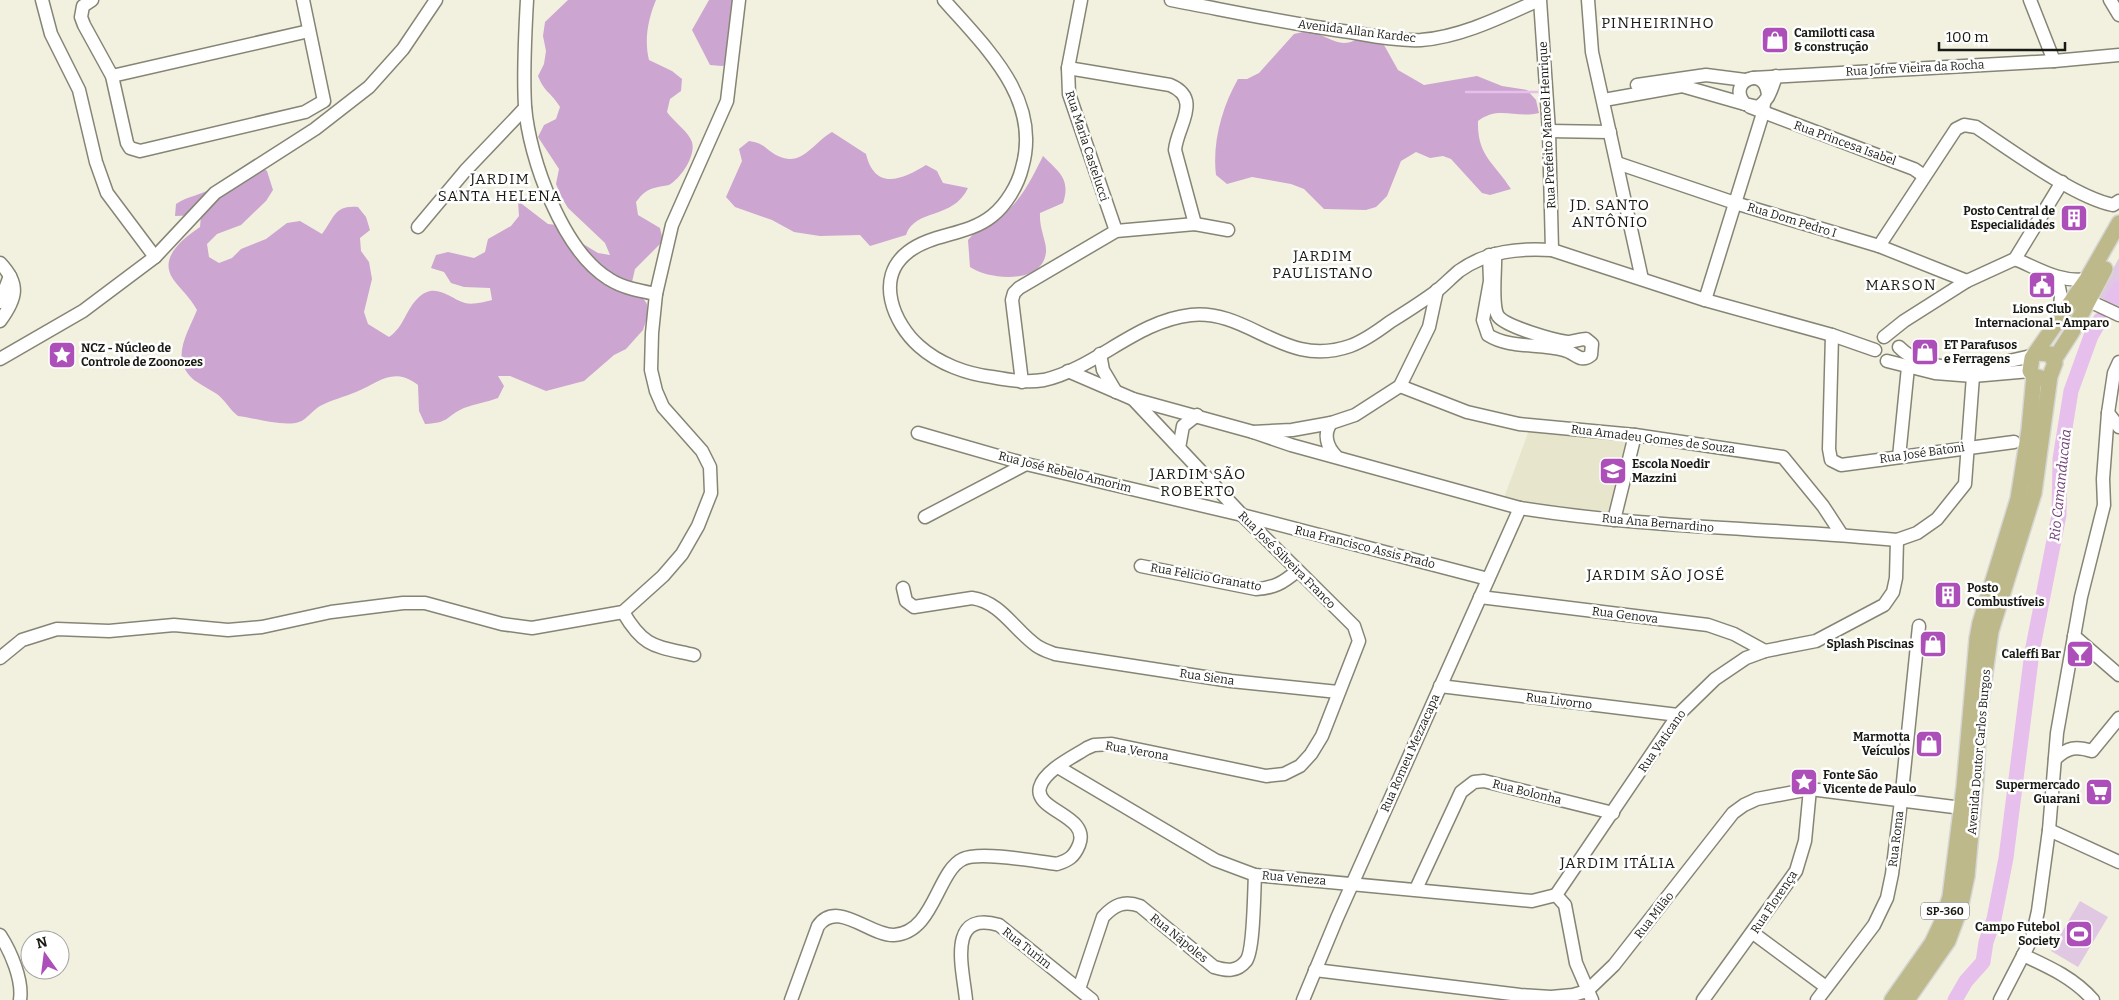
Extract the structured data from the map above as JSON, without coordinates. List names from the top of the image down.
{
  "streets": {
    "main road": ["Avenida Doutor Carlos Burgos", "SP-360"],
    "street": [
      "Avenida Allan Kardec",
      "Rua Jofre Vieira da Rocha",
      "Rua Prefeito Manoel Henrique",
      "Rua Princesa Isabel",
      "Rua Maria Castelucci",
      "Rua Dom Pedro I",
      "Rua Amadeu Gomes de Souza",
      "Rua José Batoni",
      "Rua José Rebelo Amorim",
      "Rua Ana Bernardino",
      "Rua Francisco Assis Prado",
      "Rua José Silveira Franco",
      "Rua Felicio Granatto",
      "Rua Genova",
      "Rua Siena",
      "Rua Livorno",
      "Rua Vaticano",
      "Rua Verona",
      "Rua Romeu Mezzacapa",
      "Rua Bolonha",
      "Rua Roma",
      "Rua Veneza",
      "Rua Florença",
      "Rua Milão",
      "Rua Nápoles",
      "Rua Turim"
    ]
  },
  "crossings": [
    ["Avenida Allan Kardec", "Rua Prefeito Manoel Henrique"],
    ["Rua Jofre Vieira da Rocha", "Rua Princesa Isabel"],
    ["Rua Amadeu Gomes de Souza", "Rua Ana Bernardino"],
    ["Rua José Batoni", "Rua Ana Bernardino"],
    ["Rua José Rebelo Amorim", "Rua Francisco Assis Prado"],
    ["Rua José Rebelo Amorim", "Rua José Silveira Franco"],
    ["Rua Ana Bernardino", "Rua José Silveira Franco"],
    ["Rua Ana Bernardino", "Rua Vaticano"],
    ["Rua Ana Bernardino", "Rua Romeu Mezzacapa"],
    ["Rua Francisco Assis Prado", "Rua José Silveira Franco"],
    ["Rua Francisco Assis Prado", "Rua Romeu Mezzacapa"],
    ["Rua José Silveira Franco", "Rua Felicio Granatto"],
    ["Rua José Silveira Franco", "Rua Verona"],
    ["Rua Genova", "Rua Vaticano"],
    ["Rua Genova", "Rua Romeu Mezzacapa"],
    ["Rua Siena", "Rua Verona"],
    ["Rua Livorno", "Rua Vaticano"],
    ["Rua Livorno", "Rua Romeu Mezzacapa"],
    ["Rua Vaticano", "Rua Bolonha"],
    ["Rua Vaticano", "Rua Veneza"],
    ["Rua Verona", "Rua Veneza"],
    ["Avenida Doutor Carlos Burgos", "SP-360"],
    ["Avenida Doutor Carlos Burgos", "Rua Milão"],
    ["Rua Romeu Mezzacapa", "Rua Veneza"],
    ["Rua Bolonha", "Rua Veneza"],
    ["Rua Roma", "Rua Milão"],
    ["Rua Veneza", "Rua Nápoles"],
    ["Rua Florença", "Rua Milão"],
    ["Rua Nápoles", "Rua Turim"]
  ],
  "districts": [
    "PINHEIRINHO",
    "JARDIM SANTA HELENA",
    "JD. SANTO ANTÔNIO",
    "JARDIM PAULISTANO",
    "MARSON",
    "JARDIM SÃO ROBERTO",
    "JARDIM SÃO JOSÉ",
    "JARDIM ITÁLIA"
  ],
  "water": ["Rio Camanducaia"],
  "places": {
    "shop": [
      "Camilotti casa & construção",
      "ET Parafusos e Ferragens",
      "Splash Piscinas",
      "Marmotta Veículos"
    ],
    "building": ["Posto Central de Especialidades", "Posto Combustíveis"],
    "public building": ["Lions Club Internacional - Amparo"],
    "place": ["NCZ - Núcleo de Controle de Zoonozes", "Fonte São Vicente de Paulo"],
    "school or university": ["Escola Noedir Mazzini"],
    "bar": ["Caleffi Bar"],
    "supermarket": ["Supermercado Guarani"],
    "sports": ["Campo Futebol Society"]
  },
  "scale_bar": "100 m",
  "north": "top"
}
